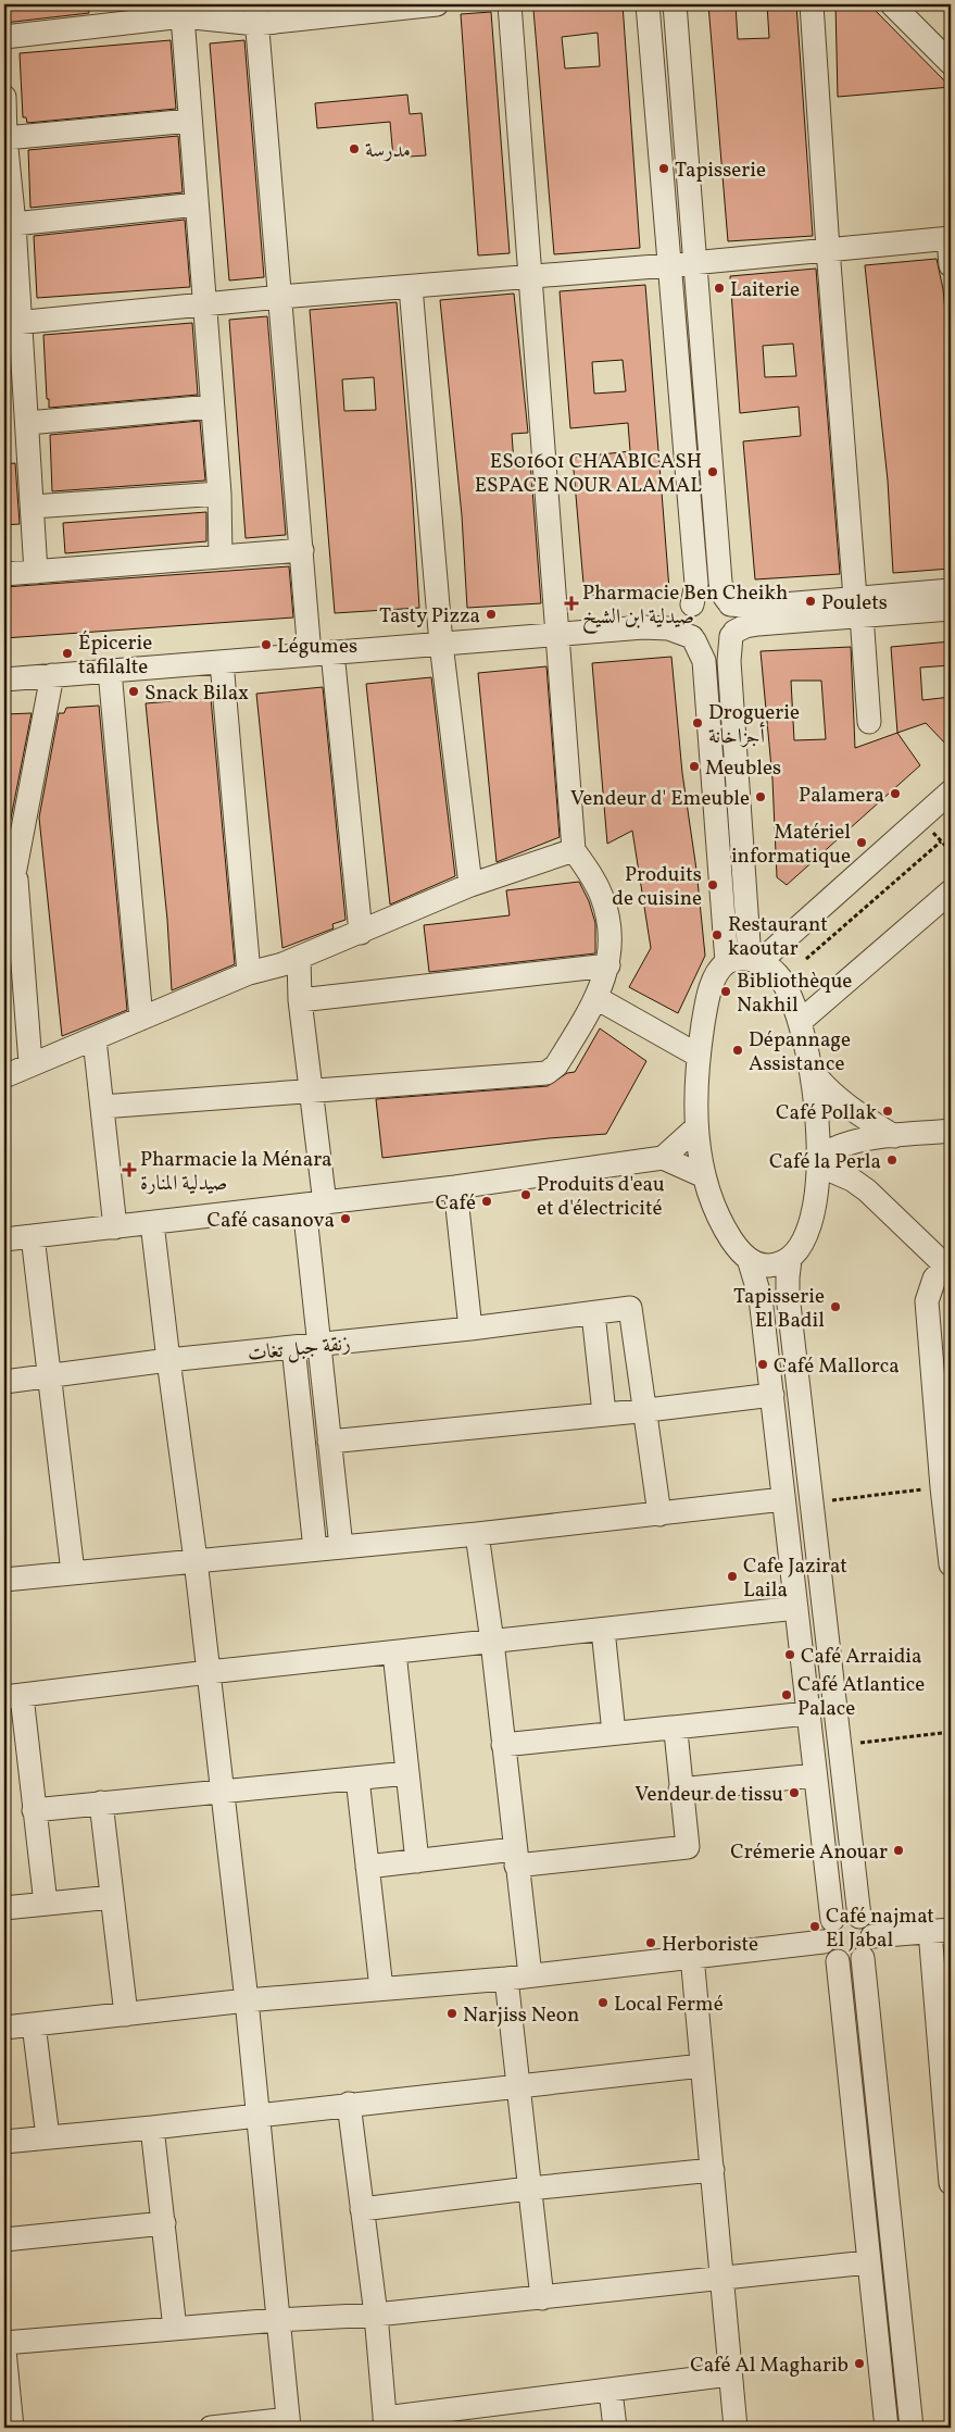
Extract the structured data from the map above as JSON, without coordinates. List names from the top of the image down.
{
  "streets": {
    "street": ["زنقة جبل تغات"]
  },
  "places": {
    "other": [
      "مدرسة",
      "Tapisserie",
      "Laiterie",
      "ES01601 CHAABICASH ESPACE NOUR ALAMAL",
      "Poulets",
      "Tasty Pizza",
      "Légumes",
      "Épicerie tafilalte",
      "Snack Bilax",
      "Droguerie أجزاخانة",
      "Meubles",
      "Palamera",
      "Vendeur d' Emeuble",
      "Matériel informatique",
      "Produits de cuisine",
      "Restaurant kaoutar",
      "Bibliothèque Nakhil",
      "Dépannage Assistance",
      "Café Pollak",
      "Café la Perla",
      "Produits d'eau et d'électricité",
      "Café",
      "Café casanova",
      "Tapisserie El Badil",
      "Café Mallorca",
      "Cafe Jazirat Laila",
      "Café Arraidia",
      "Café Atlantice Palace",
      "Vendeur de tissu",
      "Crémerie Anouar",
      "Café najmat El Jabal",
      "Herboriste",
      "Local Fermé",
      "Narjiss Neon",
      "Café Al Magharib"
    ],
    "health": ["Pharmacie Ben Cheikh صيدلية ابن الشيخ", "Pharmacie la Ménara صيدلية المنارة"]
  }
}
